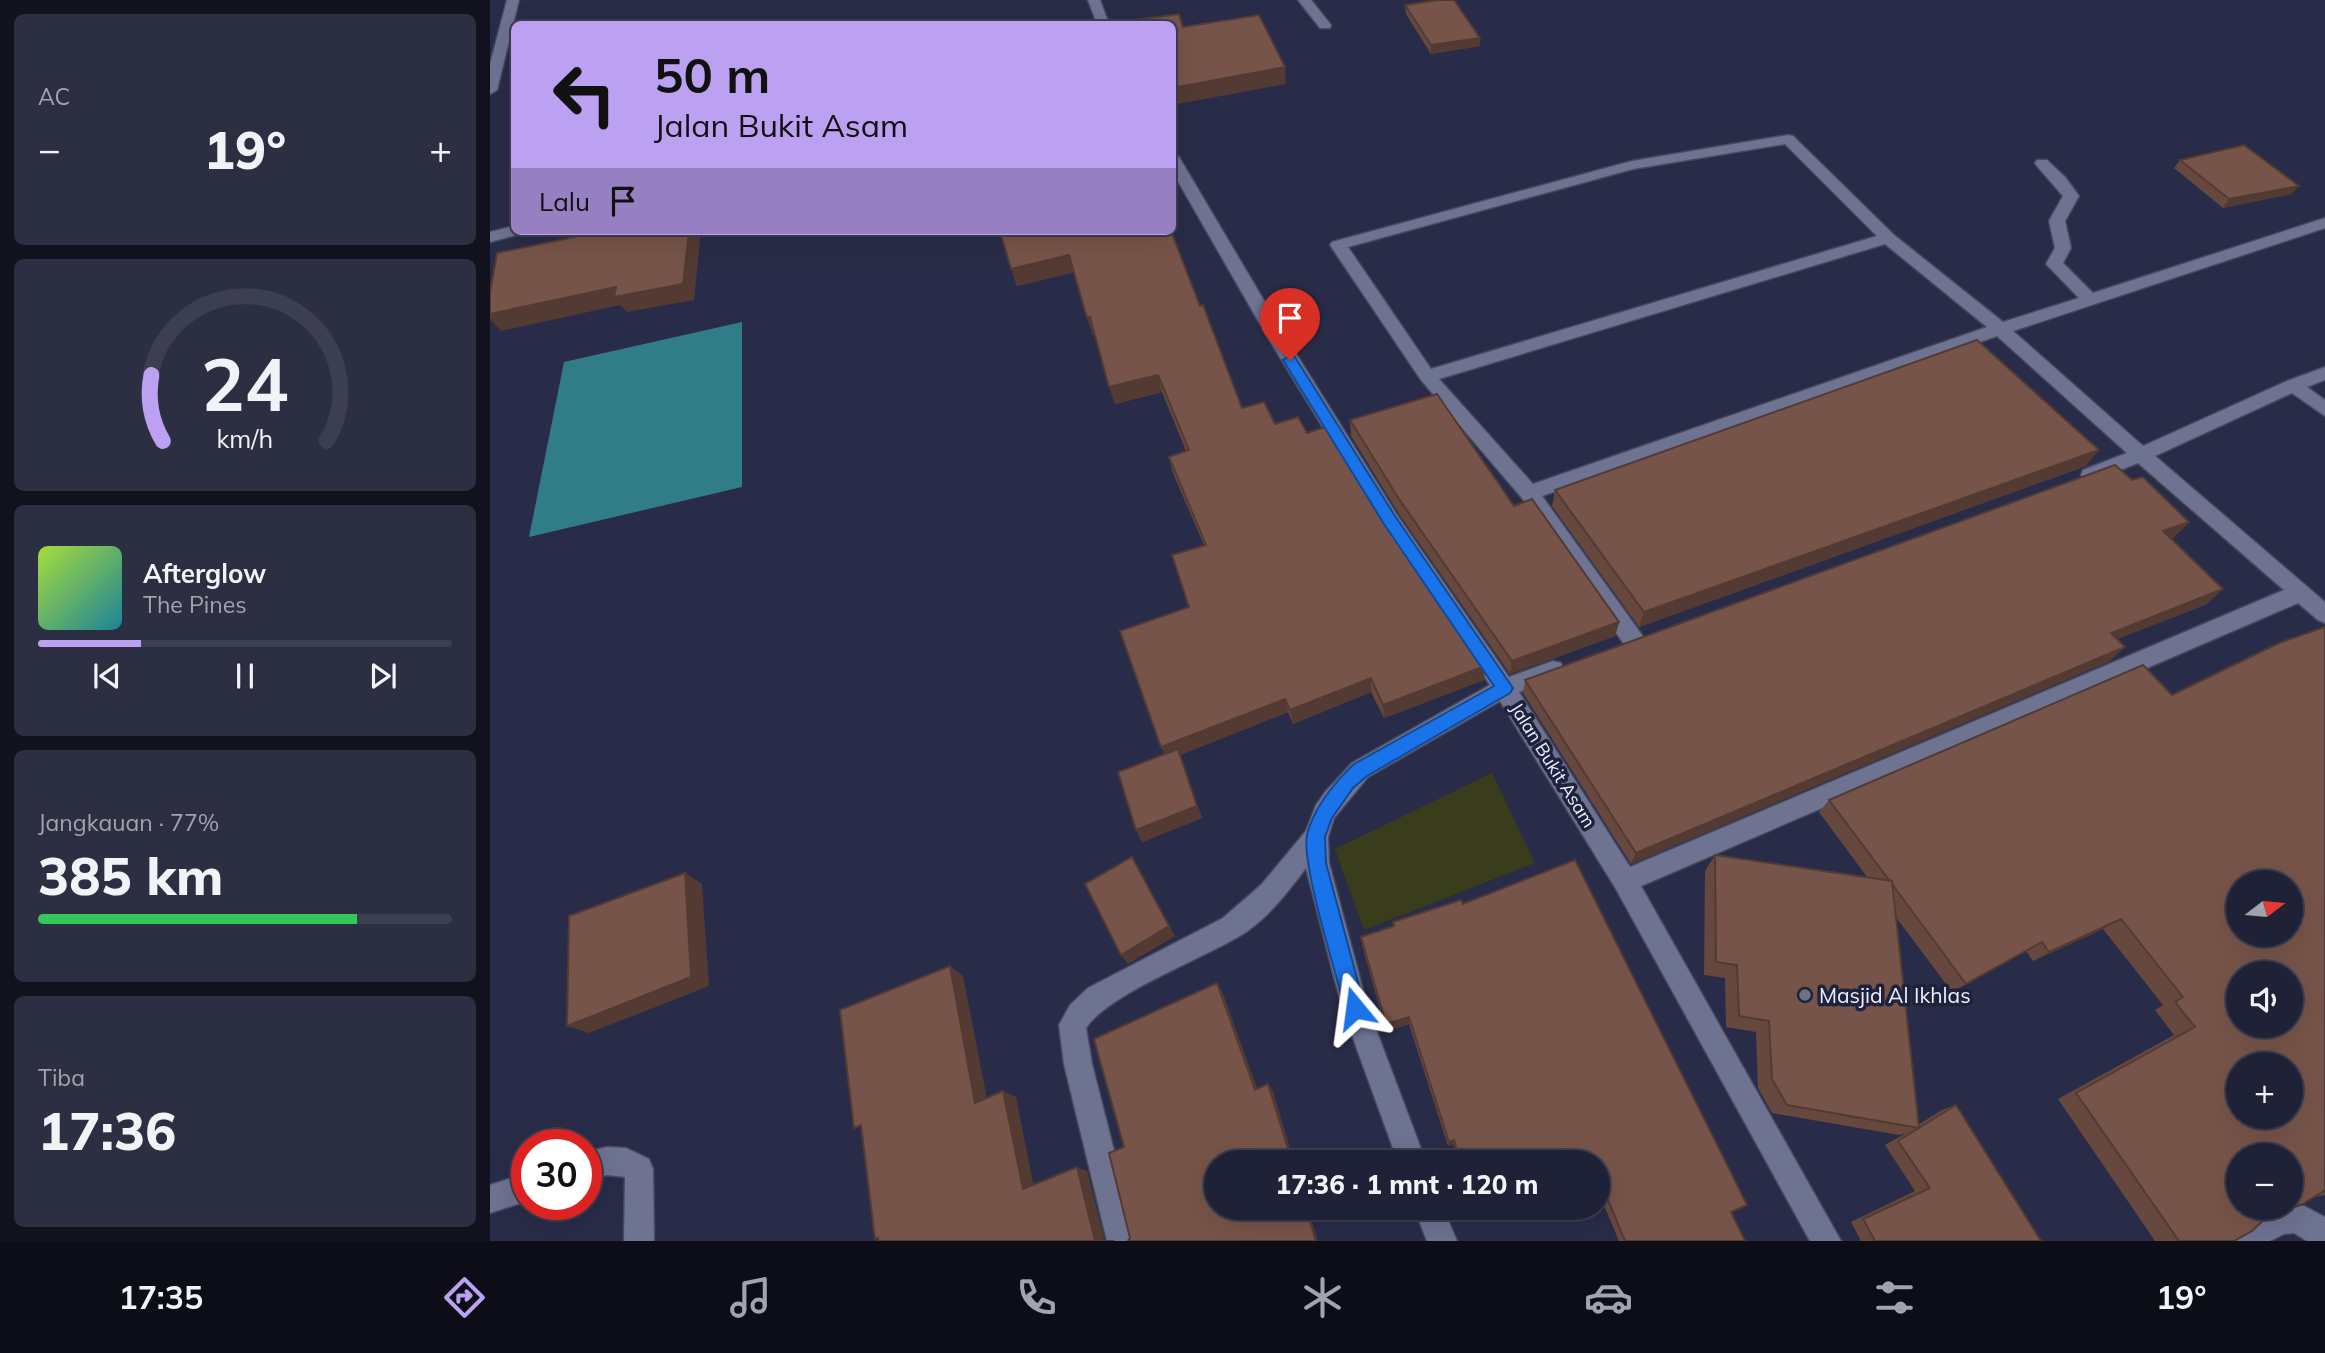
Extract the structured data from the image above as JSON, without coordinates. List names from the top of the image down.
{
  "streets": {
    "street": ["Jalan Bukit Asam"]
  },
  "places": ["Masjid Al Ikhlas"],
  "north": "right",
  "page": {
    "tile": [
      "AC",
      ["Jangkauan · 77%", "385 km"],
      ["Tiba", "17:36"]
    ],
    "turn": ["50 m", "Jalan Bukit Asam"],
    "heat": ["−", "19°", "+"],
    "then": "Lalu",
    "song": ["Afterglow", "The Pines"],
    "map_buttons": ["+", "−"],
    "limit": "30",
    "trip": "17:36 · 1 mnt · 120 m",
    "tabs": ["17:35", "19°"],
    "gauge": ["24", "km/h"]
  }
}
